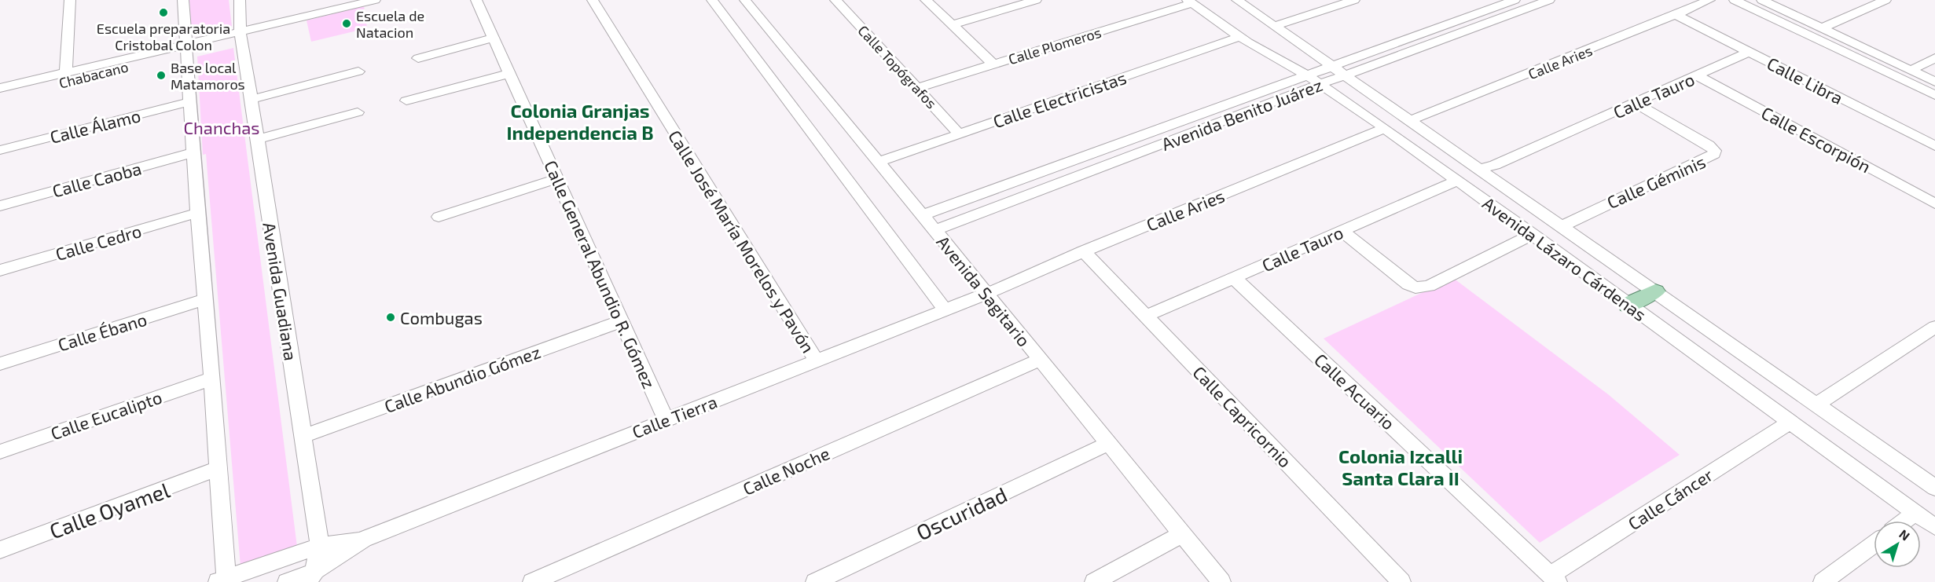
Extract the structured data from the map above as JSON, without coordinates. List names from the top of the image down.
{
  "streets": {
    "street": [
      "Calle Plomeros",
      "Calle Aries",
      "Calle Topógrafos",
      "Chabacano",
      "Calle Libra",
      "Calle Tauro",
      "Calle Electricistas",
      "Avenida Benito Juárez",
      "Calle Álamo",
      "Calle Escorpión",
      "Calle Caoba",
      "Calle Géminis",
      "Calle José María Morelos y Pavón",
      "Calle Cedro",
      "Avenida Lázaro Cárdenas",
      "Calle General Abundio R. Gómez",
      "Avenida Sagitario",
      "Avenida Guadiana",
      "Calle Ébano",
      "Calle Abundio Gómez",
      "Calle Acuario",
      "Calle Eucalipto",
      "Calle Tierra",
      "Calle Capricornio",
      "Calle Noche",
      "Calle Cáncer",
      "Calle Oyamel",
      "Oscuridad"
    ]
  },
  "crossings": [
    ["Calle Plomeros", "Calle Topógrafos"],
    ["Calle Plomeros", "Avenida Lázaro Cárdenas"],
    ["Calle Aries", "Calle Libra"],
    ["Calle Aries", "Avenida Lázaro Cárdenas"],
    ["Calle Aries", "Avenida Sagitario"],
    ["Calle Aries", "Calle Tierra"],
    ["Calle Aries", "Calle Capricornio"],
    ["Calle Topógrafos", "Calle Electricistas"],
    ["Calle Libra", "Calle Tauro"],
    ["Calle Tauro", "Calle Escorpión"],
    ["Calle Tauro", "Calle Géminis"],
    ["Calle Tauro", "Avenida Lázaro Cárdenas"],
    ["Calle Tauro", "Calle Acuario"],
    ["Calle Tauro", "Calle Capricornio"],
    ["Calle Electricistas", "Avenida Lázaro Cárdenas"],
    ["Calle Electricistas", "Avenida Sagitario"],
    ["Avenida Benito Juárez", "Avenida Lázaro Cárdenas"],
    ["Avenida Benito Juárez", "Avenida Sagitario"],
    ["Calle Géminis", "Avenida Lázaro Cárdenas"],
    ["Calle José María Morelos y Pavón", "Calle Tierra"],
    ["Avenida Lázaro Cárdenas", "Calle Cáncer"],
    ["Calle General Abundio R. Gómez", "Calle Abundio Gómez"],
    ["Calle General Abundio R. Gómez", "Calle Tierra"],
    ["Avenida Sagitario", "Calle Tierra"],
    ["Avenida Sagitario", "Calle Noche"],
    ["Avenida Sagitario", "Oscuridad"],
    ["Avenida Guadiana", "Calle Abundio Gómez"],
    ["Avenida Guadiana", "Calle Tierra"],
    ["Calle Acuario", "Calle Cáncer"]
  ],
  "districts": ["Colonia Granjas Independencia B", "Colonia Izcalli Santa Clara II"],
  "parks": ["Chanchas"],
  "places": [
    "Escuela preparatoria Cristobal Colon",
    "Escuela de Natacion",
    "Base local Matamoros",
    "Combugas"
  ],
  "north": "top right"
}
